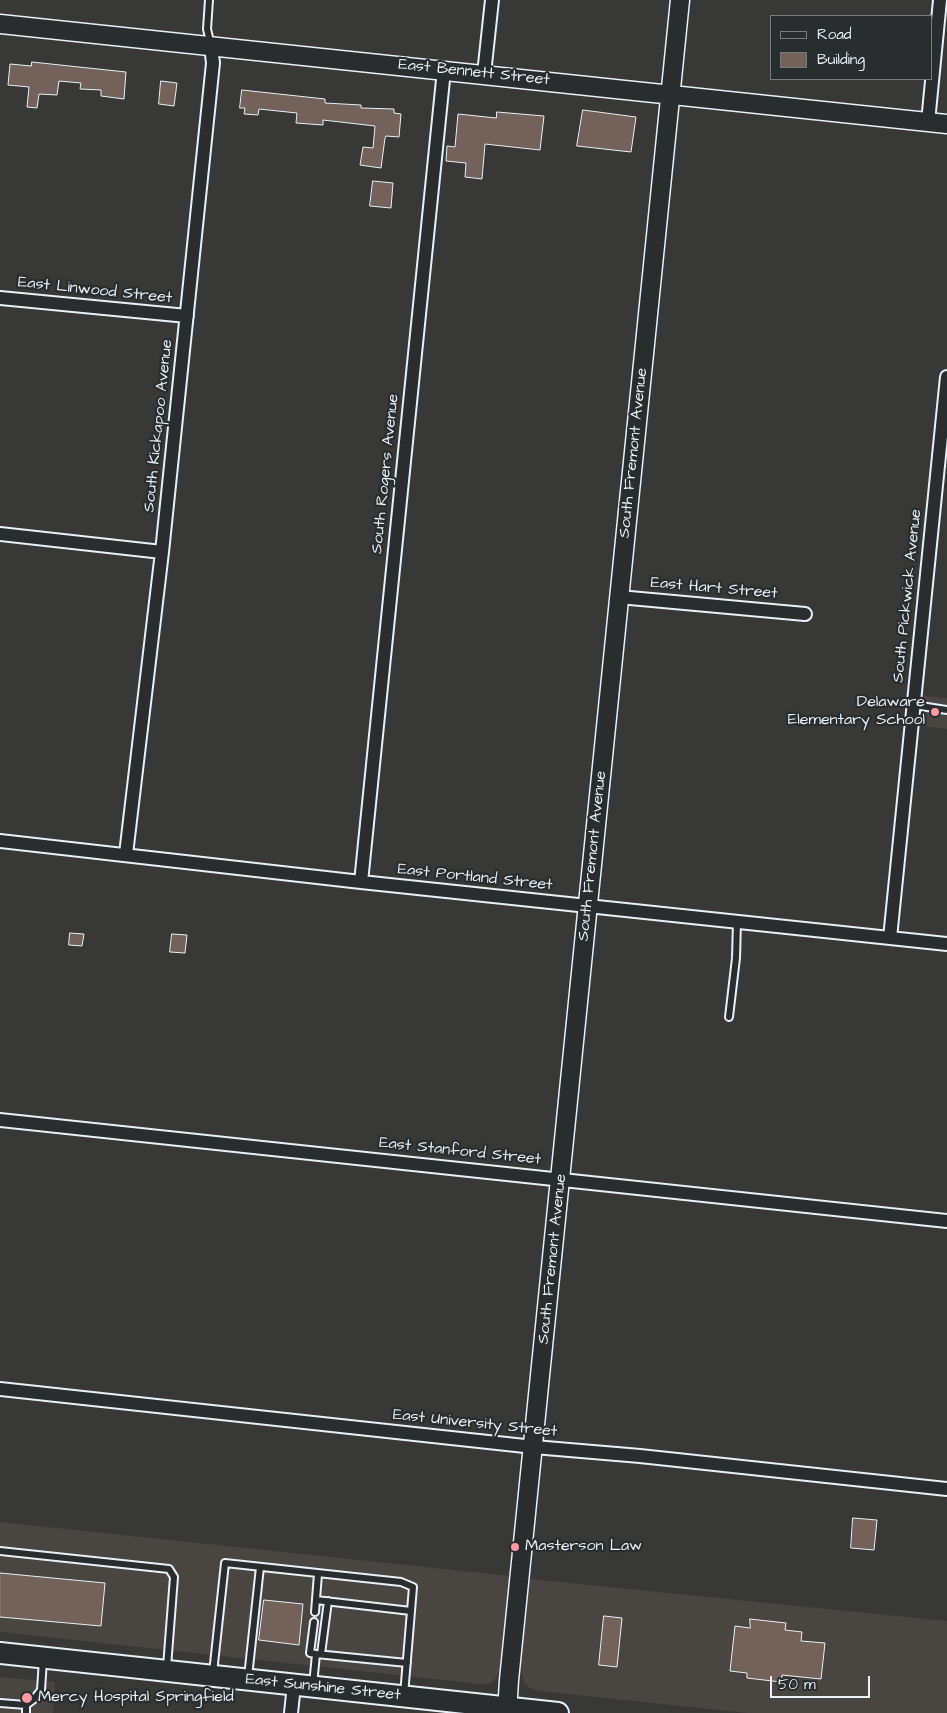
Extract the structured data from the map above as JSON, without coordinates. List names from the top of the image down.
{
  "streets": {
    "main road": ["East Sunshine Street"],
    "street": [
      "East Bennett Street",
      "East Linwood Street",
      "South Kickapoo Avenue",
      "South Fremont Avenue",
      "South Rogers Avenue",
      "East Hart Street",
      "South Pickwick Avenue",
      "East Portland Street",
      "East Stanford Street",
      "East University Street"
    ]
  },
  "crossings": [
    ["East Bennett Street", "South Kickapoo Avenue"],
    ["East Bennett Street", "South Fremont Avenue"],
    ["East Bennett Street", "South Rogers Avenue"],
    ["East Linwood Street", "South Kickapoo Avenue"],
    ["South Kickapoo Avenue", "East Portland Street"],
    ["South Fremont Avenue", "East Hart Street"],
    ["South Fremont Avenue", "East Portland Street"],
    ["South Fremont Avenue", "East Stanford Street"],
    ["South Fremont Avenue", "East University Street"],
    ["South Fremont Avenue", "East Sunshine Street"],
    ["South Rogers Avenue", "East Portland Street"],
    ["South Pickwick Avenue", "East Portland Street"]
  ],
  "places": ["Delaware Elementary School", "Masterson Law", "Mercy Hospital Springfield"],
  "legend": ["Road", "Building"],
  "scale_bar": "50 m"
}
